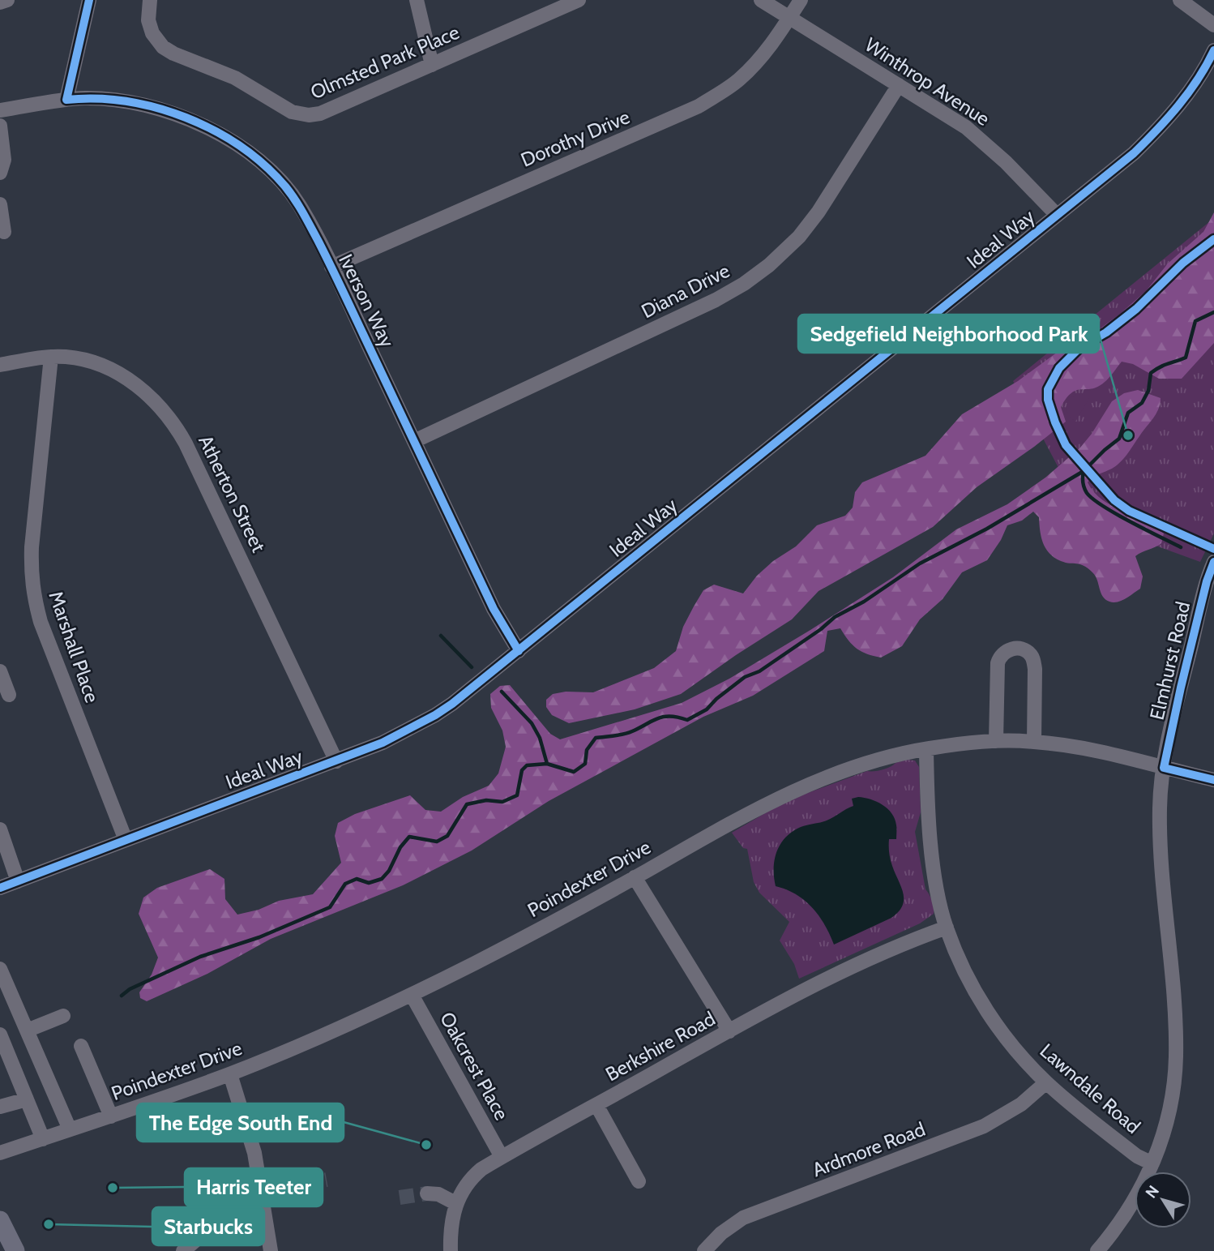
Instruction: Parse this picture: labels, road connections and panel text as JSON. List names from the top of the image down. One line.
{"streets":{"street":["Olmsted Park Place","Winthrop Avenue","Dorothy Drive","Ideal Way","Diana Drive","Iverson Way","Atherton Street","Marshall Place","Elmhurst Road","Poindexter Drive","Berkshire Road","Oakcrest Place","Lawndale Road","Ardmore Road"]},"crossings":[["Winthrop Avenue","Dorothy Drive"],["Winthrop Avenue","Ideal Way"],["Winthrop Avenue","Diana Drive"],["Dorothy Drive","Iverson Way"],["Ideal Way","Iverson Way"],["Ideal Way","Atherton Street"],["Ideal Way","Marshall Place"],["Diana Drive","Iverson Way"],["Atherton Street","Marshall Place"],["Elmhurst Road","Poindexter Drive"],["Elmhurst Road","Lawndale Road"],["Poindexter Drive","Oakcrest Place"],["Poindexter Drive","Lawndale Road"],["Berkshire Road","Oakcrest Place"],["Berkshire Road","Lawndale Road"],["Lawndale Road","Ardmore Road"]],"places":["Sedgefield Neighborhood Park","The Edge South End","Harris Teeter","Starbucks"],"north":"top left"}
